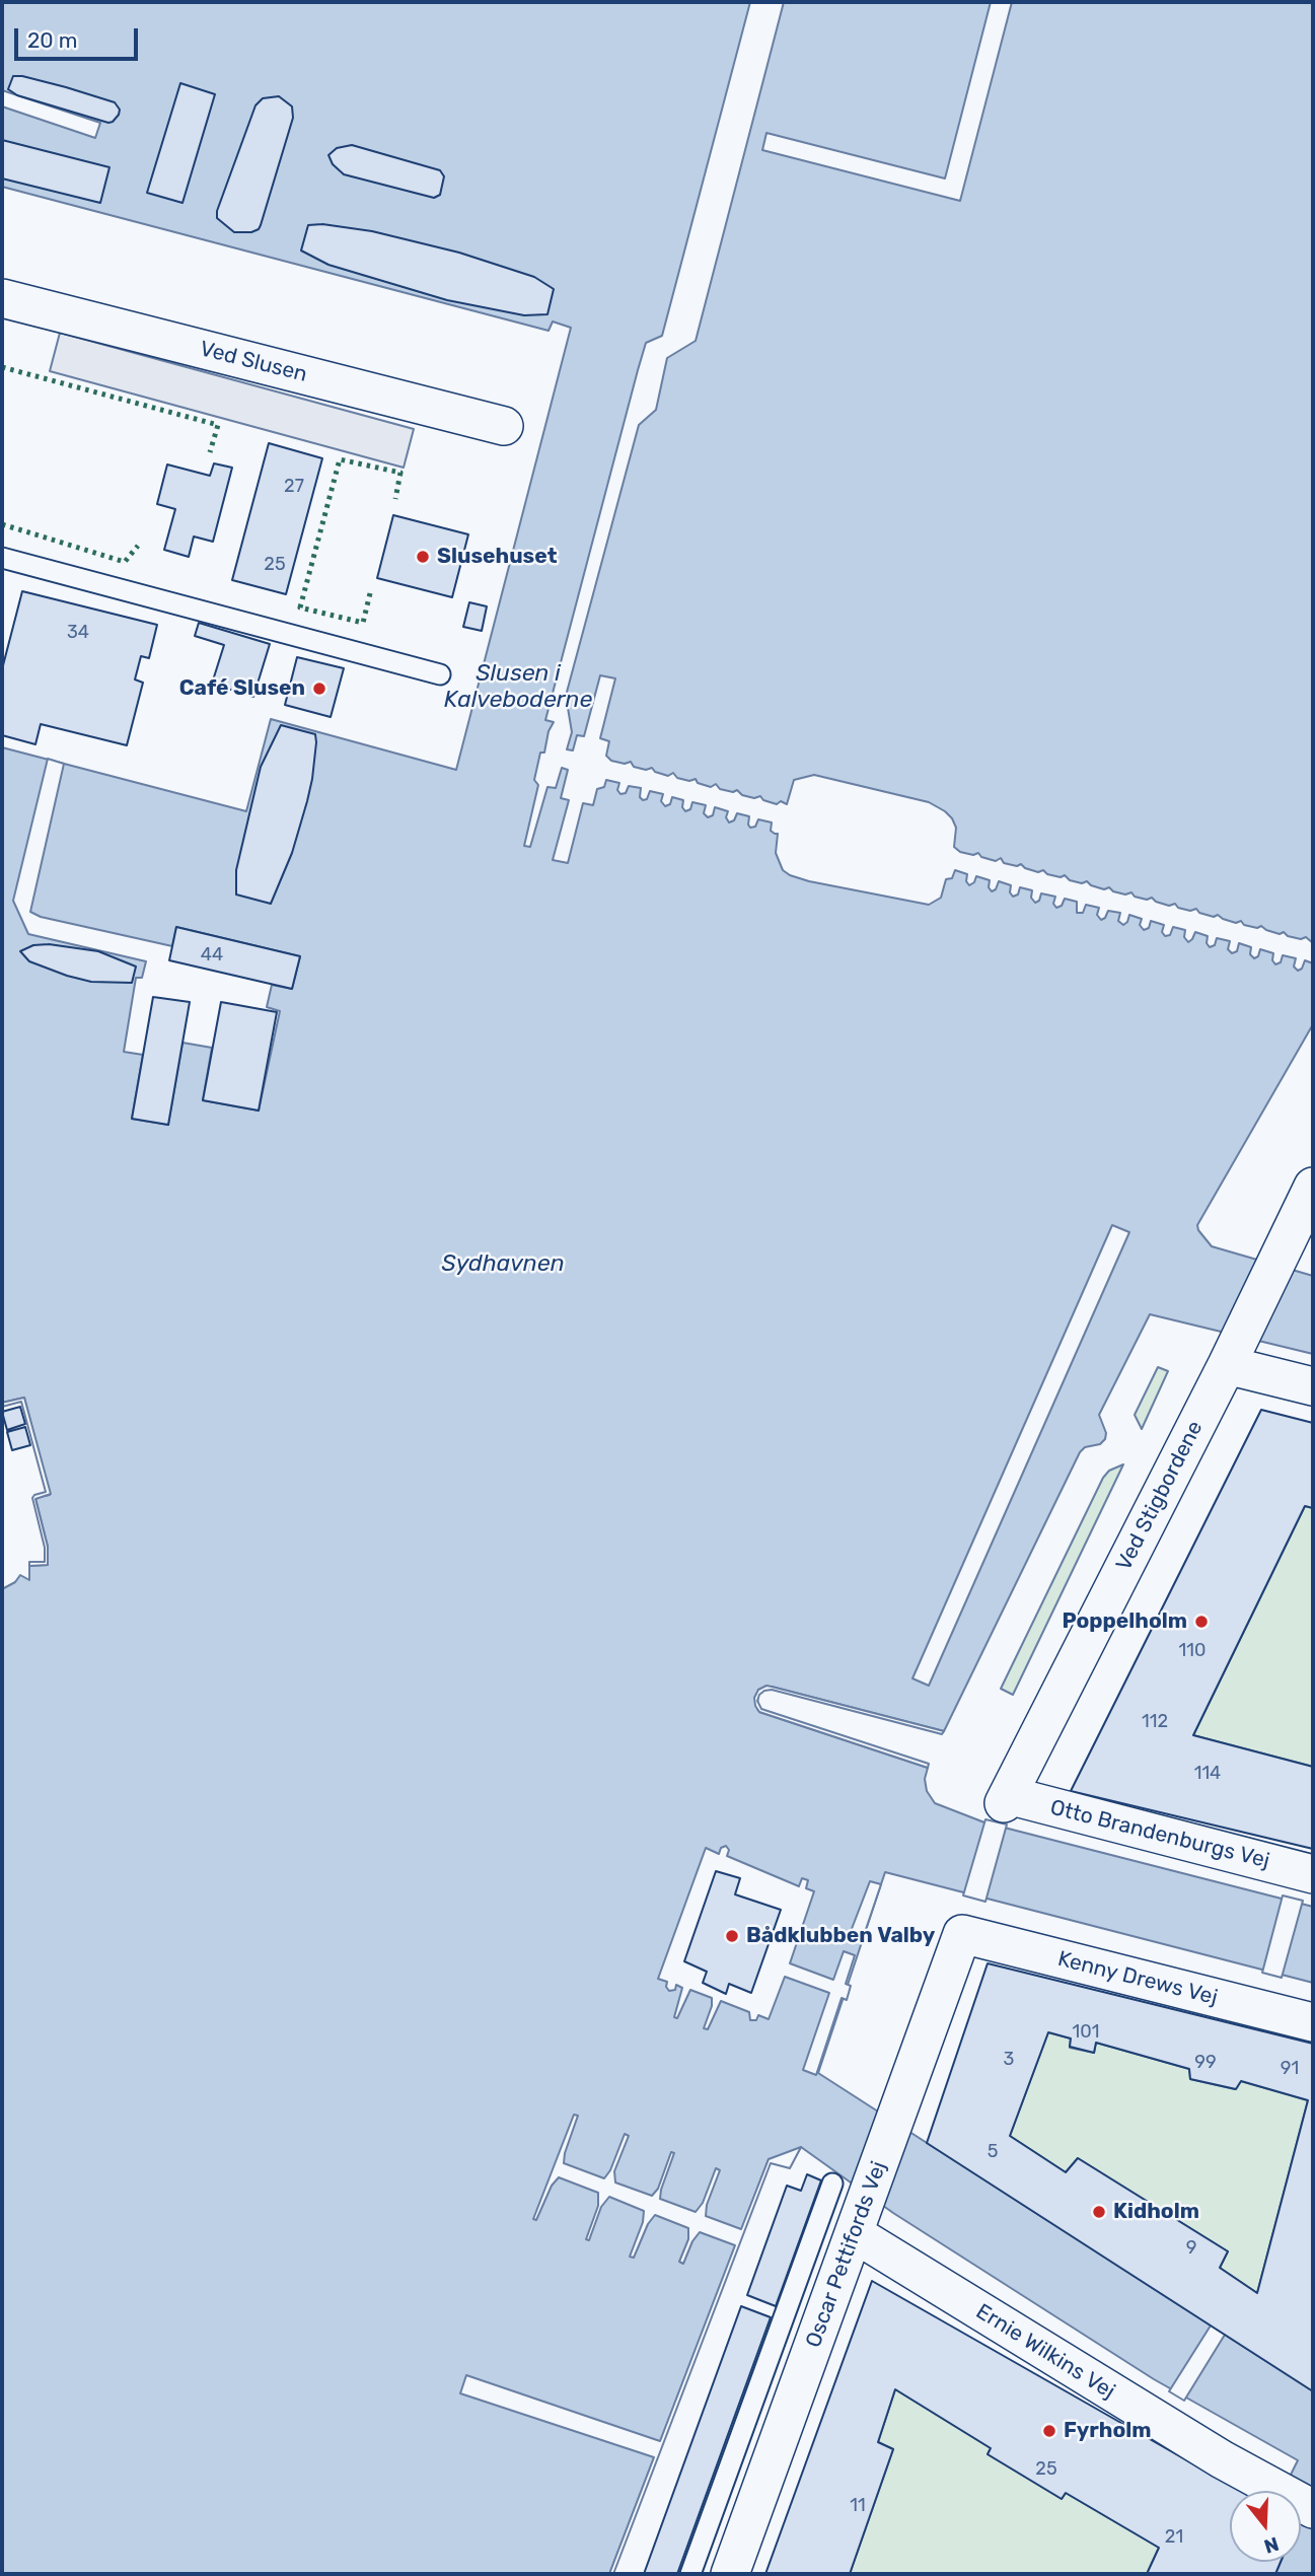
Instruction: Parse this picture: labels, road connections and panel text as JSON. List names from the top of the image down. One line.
{"streets":{"street":["Ved Slusen","Ved Stigbordene","Otto Brandenburgs Vej","Kenny Drews Vej","Oscar Pettifords Vej","Ernie Wilkins Vej"]},"crossings":[["Ved Stigbordene","Otto Brandenburgs Vej"],["Kenny Drews Vej","Oscar Pettifords Vej"],["Oscar Pettifords Vej","Ernie Wilkins Vej"]],"water":["Slusen i Kalveboderne","Sydhavnen"],"places":["Slusehuset","Café Slusen","Poppelholm","Bådklubben Valby","Kidholm","Fyrholm"],"house_numbers":["27","25","34","44","110","112","114","101","3","99","91","5","9","25","11","21"],"scale_bar":"20 m","north":"bottom"}
